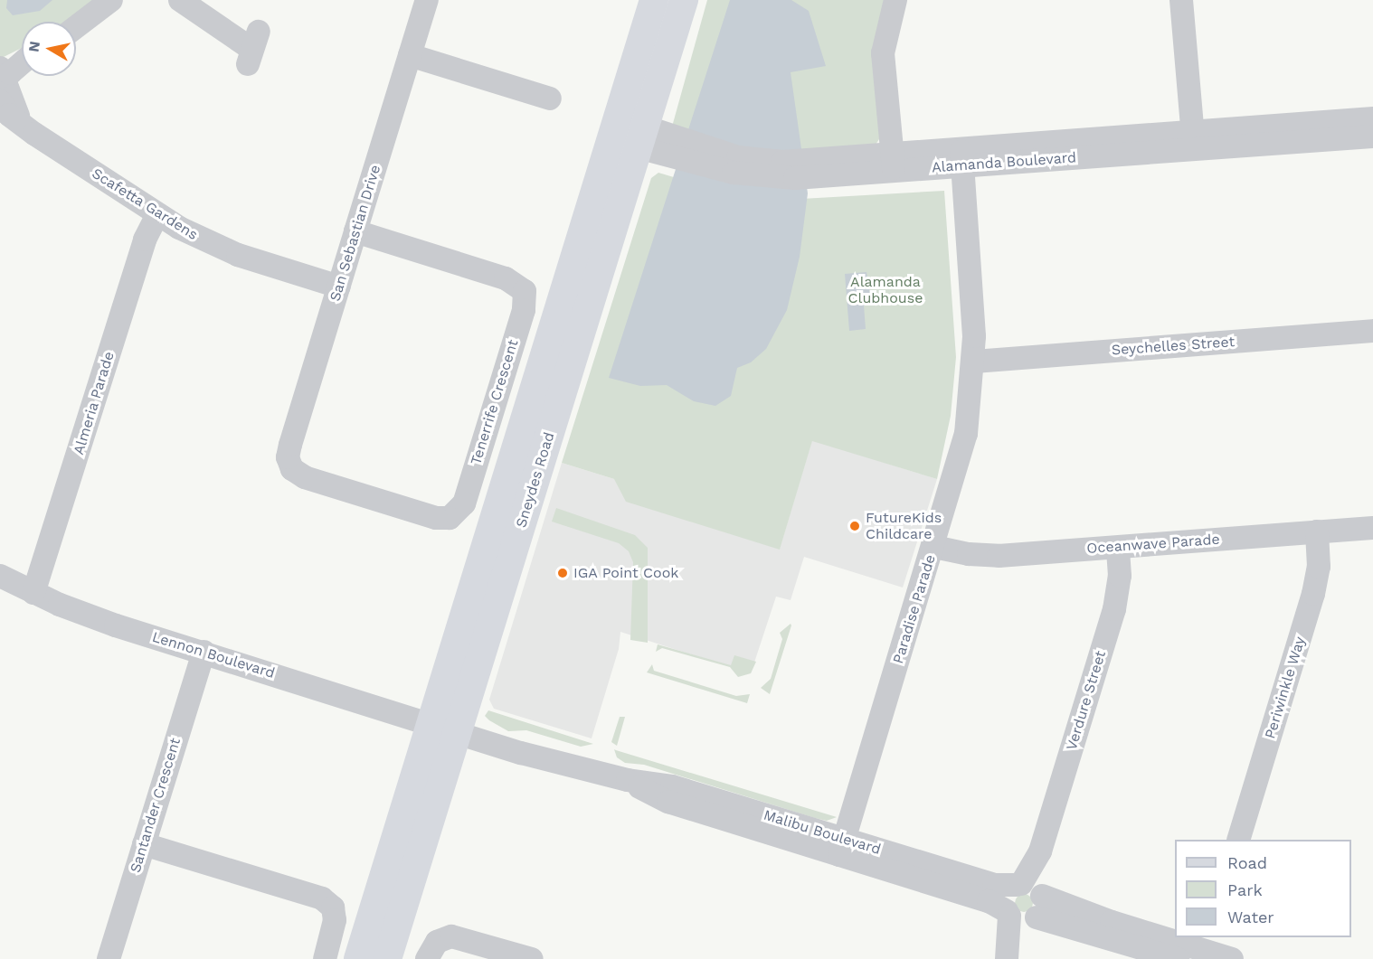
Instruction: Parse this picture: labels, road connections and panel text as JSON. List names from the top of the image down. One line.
{"streets":{"main road":["Sneydes Road"],"street":["Alamanda Boulevard","Scafetta Gardens","San Sebastian Drive","Seychelles Street","Tenerrife Crescent","Almeria Parade","Oceanwave Parade","Paradise Parade","Lennon Boulevard","Periwinkle Way","Verdure Street","Santander Crescent","Malibu Boulevard"]},"crossings":[["Alamanda Boulevard","Sneydes Road"],["Alamanda Boulevard","Paradise Parade"],["Scafetta Gardens","San Sebastian Drive"],["Scafetta Gardens","Almeria Parade"],["San Sebastian Drive","Tenerrife Crescent"],["Seychelles Street","Paradise Parade"],["Almeria Parade","Lennon Boulevard"],["Sneydes Road","Lennon Boulevard"],["Sneydes Road","Malibu Boulevard"],["Oceanwave Parade","Paradise Parade"],["Oceanwave Parade","Periwinkle Way"],["Oceanwave Parade","Verdure Street"],["Paradise Parade","Malibu Boulevard"],["Lennon Boulevard","Santander Crescent"],["Lennon Boulevard","Malibu Boulevard"],["Verdure Street","Malibu Boulevard"]],"parks":["Alamanda Clubhouse"],"places":["FutureKids Childcare","IGA Point Cook"],"legend":["Road","Park","Water"],"north":"left"}
